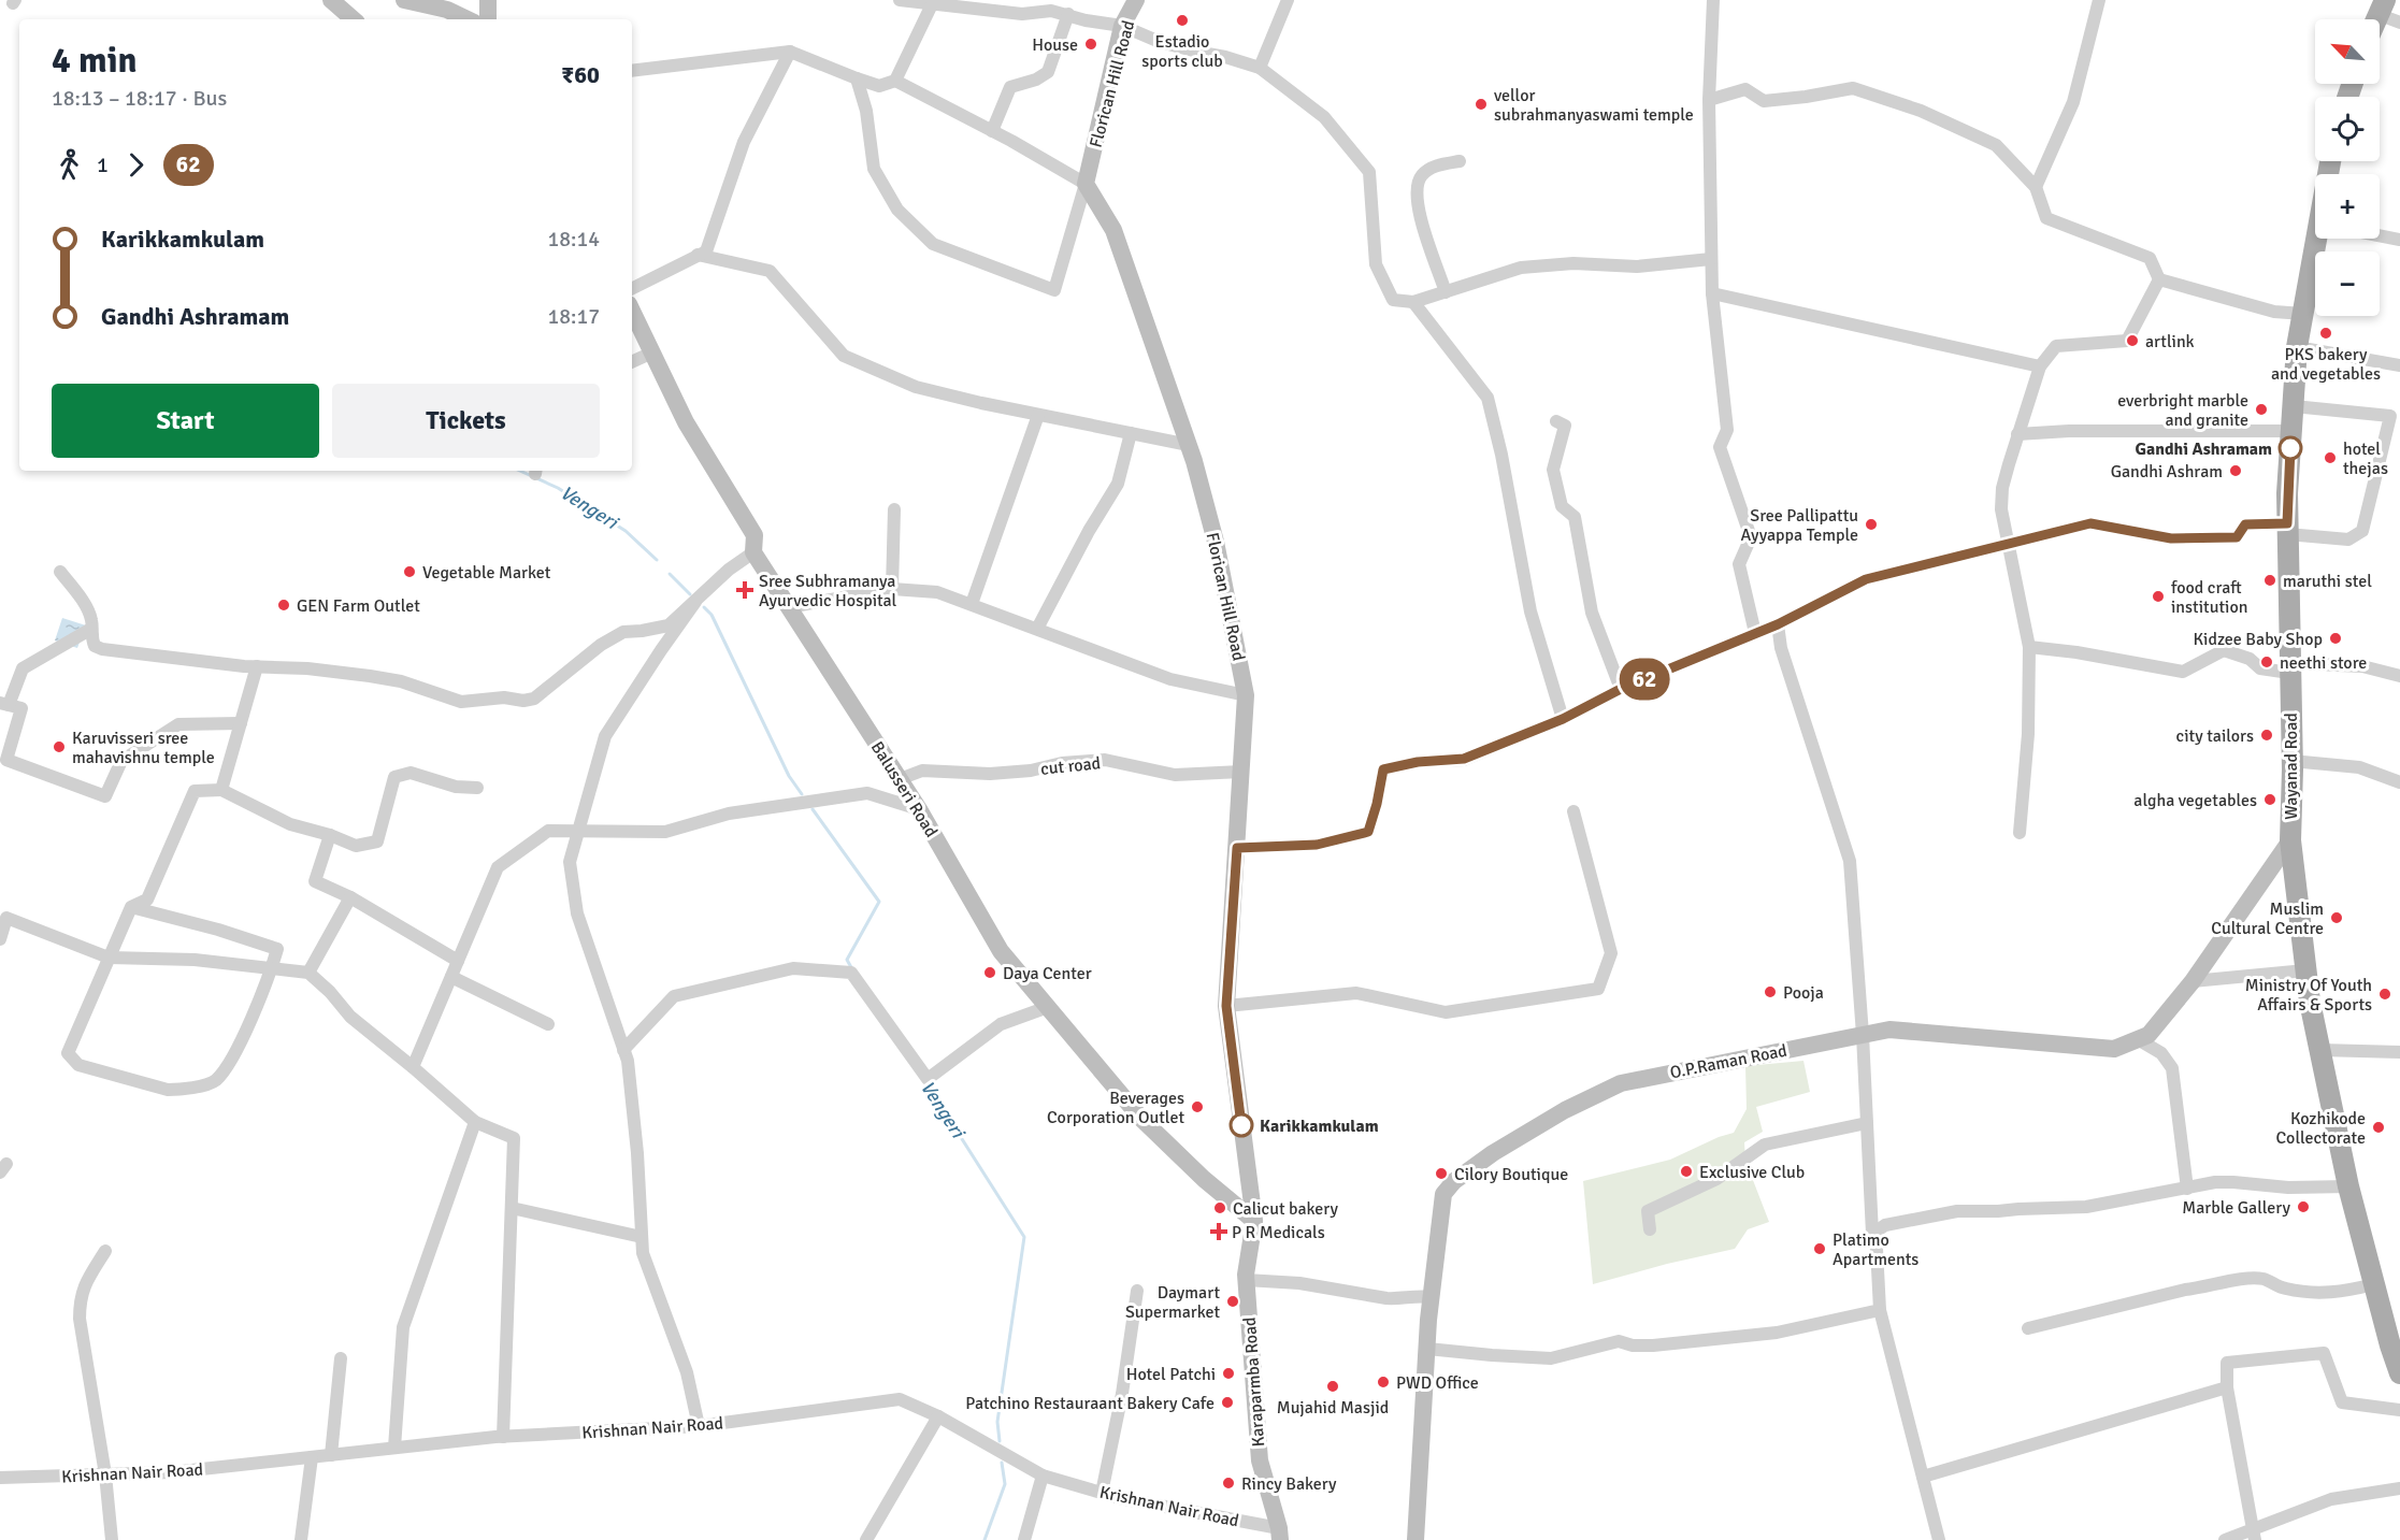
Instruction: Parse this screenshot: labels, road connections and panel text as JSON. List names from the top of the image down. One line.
{"streets":{"main road":["Wayanad Road"],"street":["Florican Hill Road","cut road","Balusseri Road","O.P.Raman Road","Karaparmba Road","Krishnan Nair Road"]},"crossings":[["Florican Hill Road","cut road"],["Florican Hill Road","Balusseri Road"],["Florican Hill Road","Karaparmba Road"],["cut road","Balusseri Road"],["Wayanad Road","O.P.Raman Road"],["Balusseri Road","Karaparmba Road"],["Karaparmba Road","Krishnan Nair Road"]],"water":["Vengeri"],"places":{"other":["Estadio sports club","House","vellor subrahmanyaswami temple","PKS bakery and vegetables","artlink","everbright marble and granite","Gandhi Ashramam","hotel thejas","Gandhi Ashram","Sree Pallipattu Ayyappa Temple","Vegetable Market","maruthi stel","food craft institution","GEN Farm Outlet","Kidzee Baby Shop","neethi store","city tailors","Karuvisseri sree mahavishnu temple","algha vegetables","Muslim Cultural Centre","Daya Center","Pooja","Ministry Of Youth Affairs & Sports","Beverages Corporation Outlet","Karikkamkulam","Kozhikode Collectorate","Exclusive Club","Cilory Boutique","Marble Gallery","Calicut bakery","Platimo Apartments","Daymart Supermarket","Hotel Patchi","PWD Office","Mujahid Masjid","Patchino Restauraant Bakery Cafe","Rincy Bakery"],"health":["Sree Subhramanya Ayurvedic Hospital","P R Medicals"]},"lines":["bus line 62"],"north":"top left","page":{"on_map":"62","map_buttons":["+","−"],"heading":["4 min","18:13 – 18:17 · Bus","₹60"],"legs":["1","62"],"list":[{"name":"Karikkamkulam","value":"18:14"},{"name":"Gandhi Ashramam","value":"18:17"}],"buttons":["Start","Tickets"]}}
